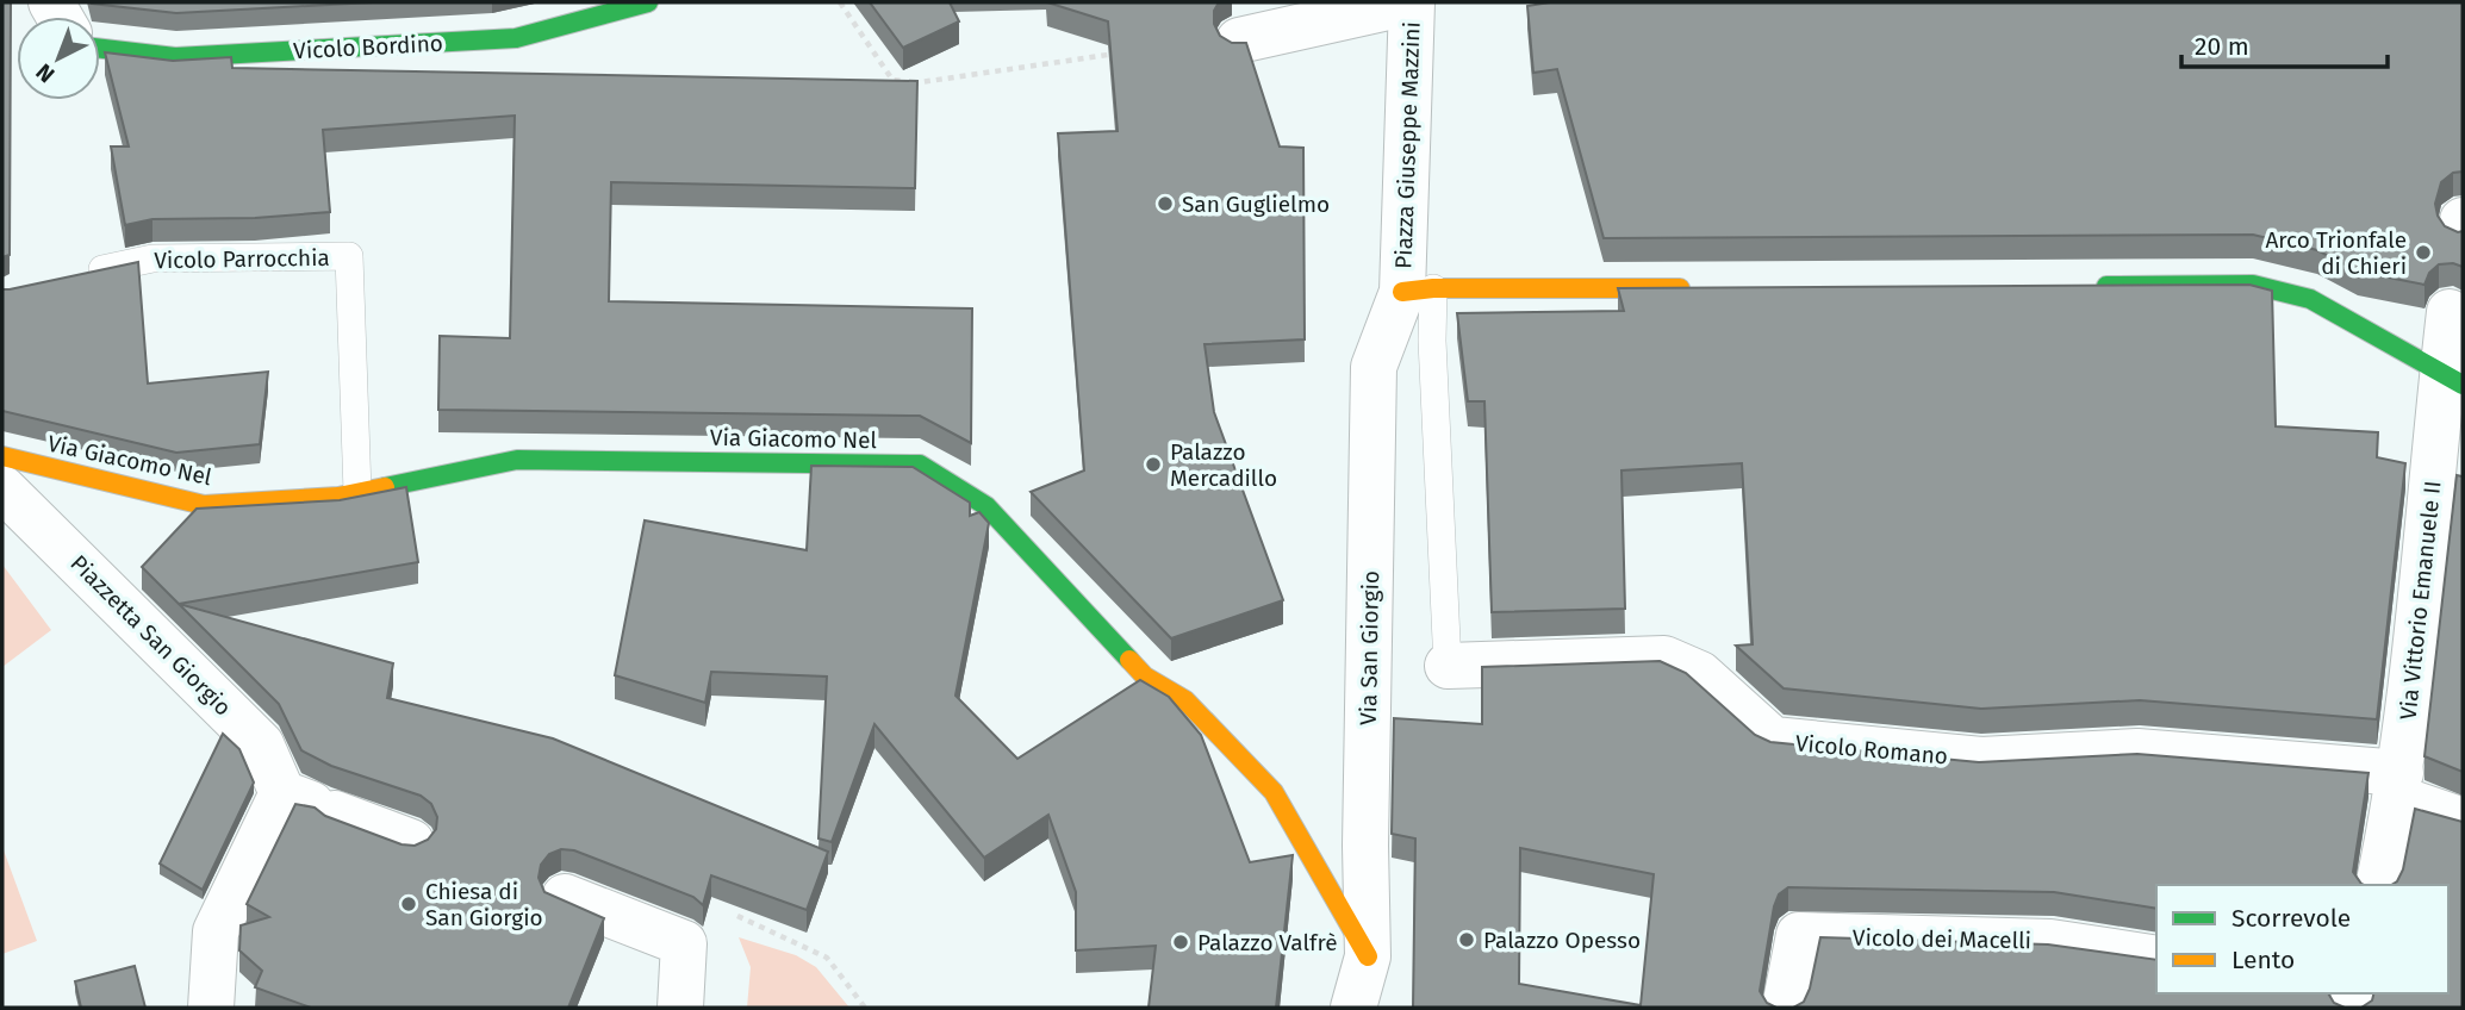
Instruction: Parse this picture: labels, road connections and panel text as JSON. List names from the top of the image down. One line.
{"streets":{"street":["Vicolo Bordino","Piazza Giuseppe Mazzini","Via Giacomo Nel","Via Vittorio Emanuele II","Piazzetta San Giorgio","Via San Giorgio","Vicolo Romano","Vicolo dei Macelli"],"lane":["Vicolo Parrocchia"]},"crossings":[["Piazza Giuseppe Mazzini","Via San Giorgio"],["Piazza Giuseppe Mazzini","Vicolo Romano"],["Vicolo Parrocchia","Via Giacomo Nel"],["Via Giacomo Nel","Via San Giorgio"],["Via Vittorio Emanuele II","Vicolo Romano"],["Via San Giorgio","Vicolo Romano"]],"places":["San Guglielmo","Arco Trionfale di Chieri","Palazzo Mercadillo","Chiesa di San Giorgio","Palazzo Opesso","Palazzo Valfrè"],"legend":["Scorrevole","Lento"],"scale_bar":"20 m","north":"bottom left"}
